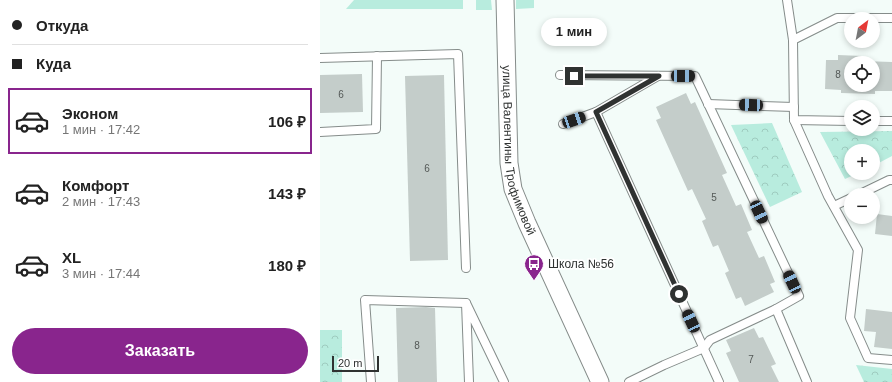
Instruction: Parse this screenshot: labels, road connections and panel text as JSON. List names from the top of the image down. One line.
{"streets":{"street":["улица Валентины Трофимовой"]},"places":{"bus stop":["Школа №56"]},"house_numbers":["8","6","6","5","8","7"],"scale_bar":"20 m","north":"top right","page":{"banner":["Откуда","Куда"],"map_buttons":["+","−"],"bubble":"1 мин","list":[{"name":"Эконом","note":"1 мин · 17:42","value":"106 ₽"},{"name":"Комфорт","note":"2 мин · 17:43","value":"143 ₽"},{"name":"XL","note":"3 мин · 17:44","value":"180 ₽"}],"buttons":"Заказать","scale":"20 m"}}
